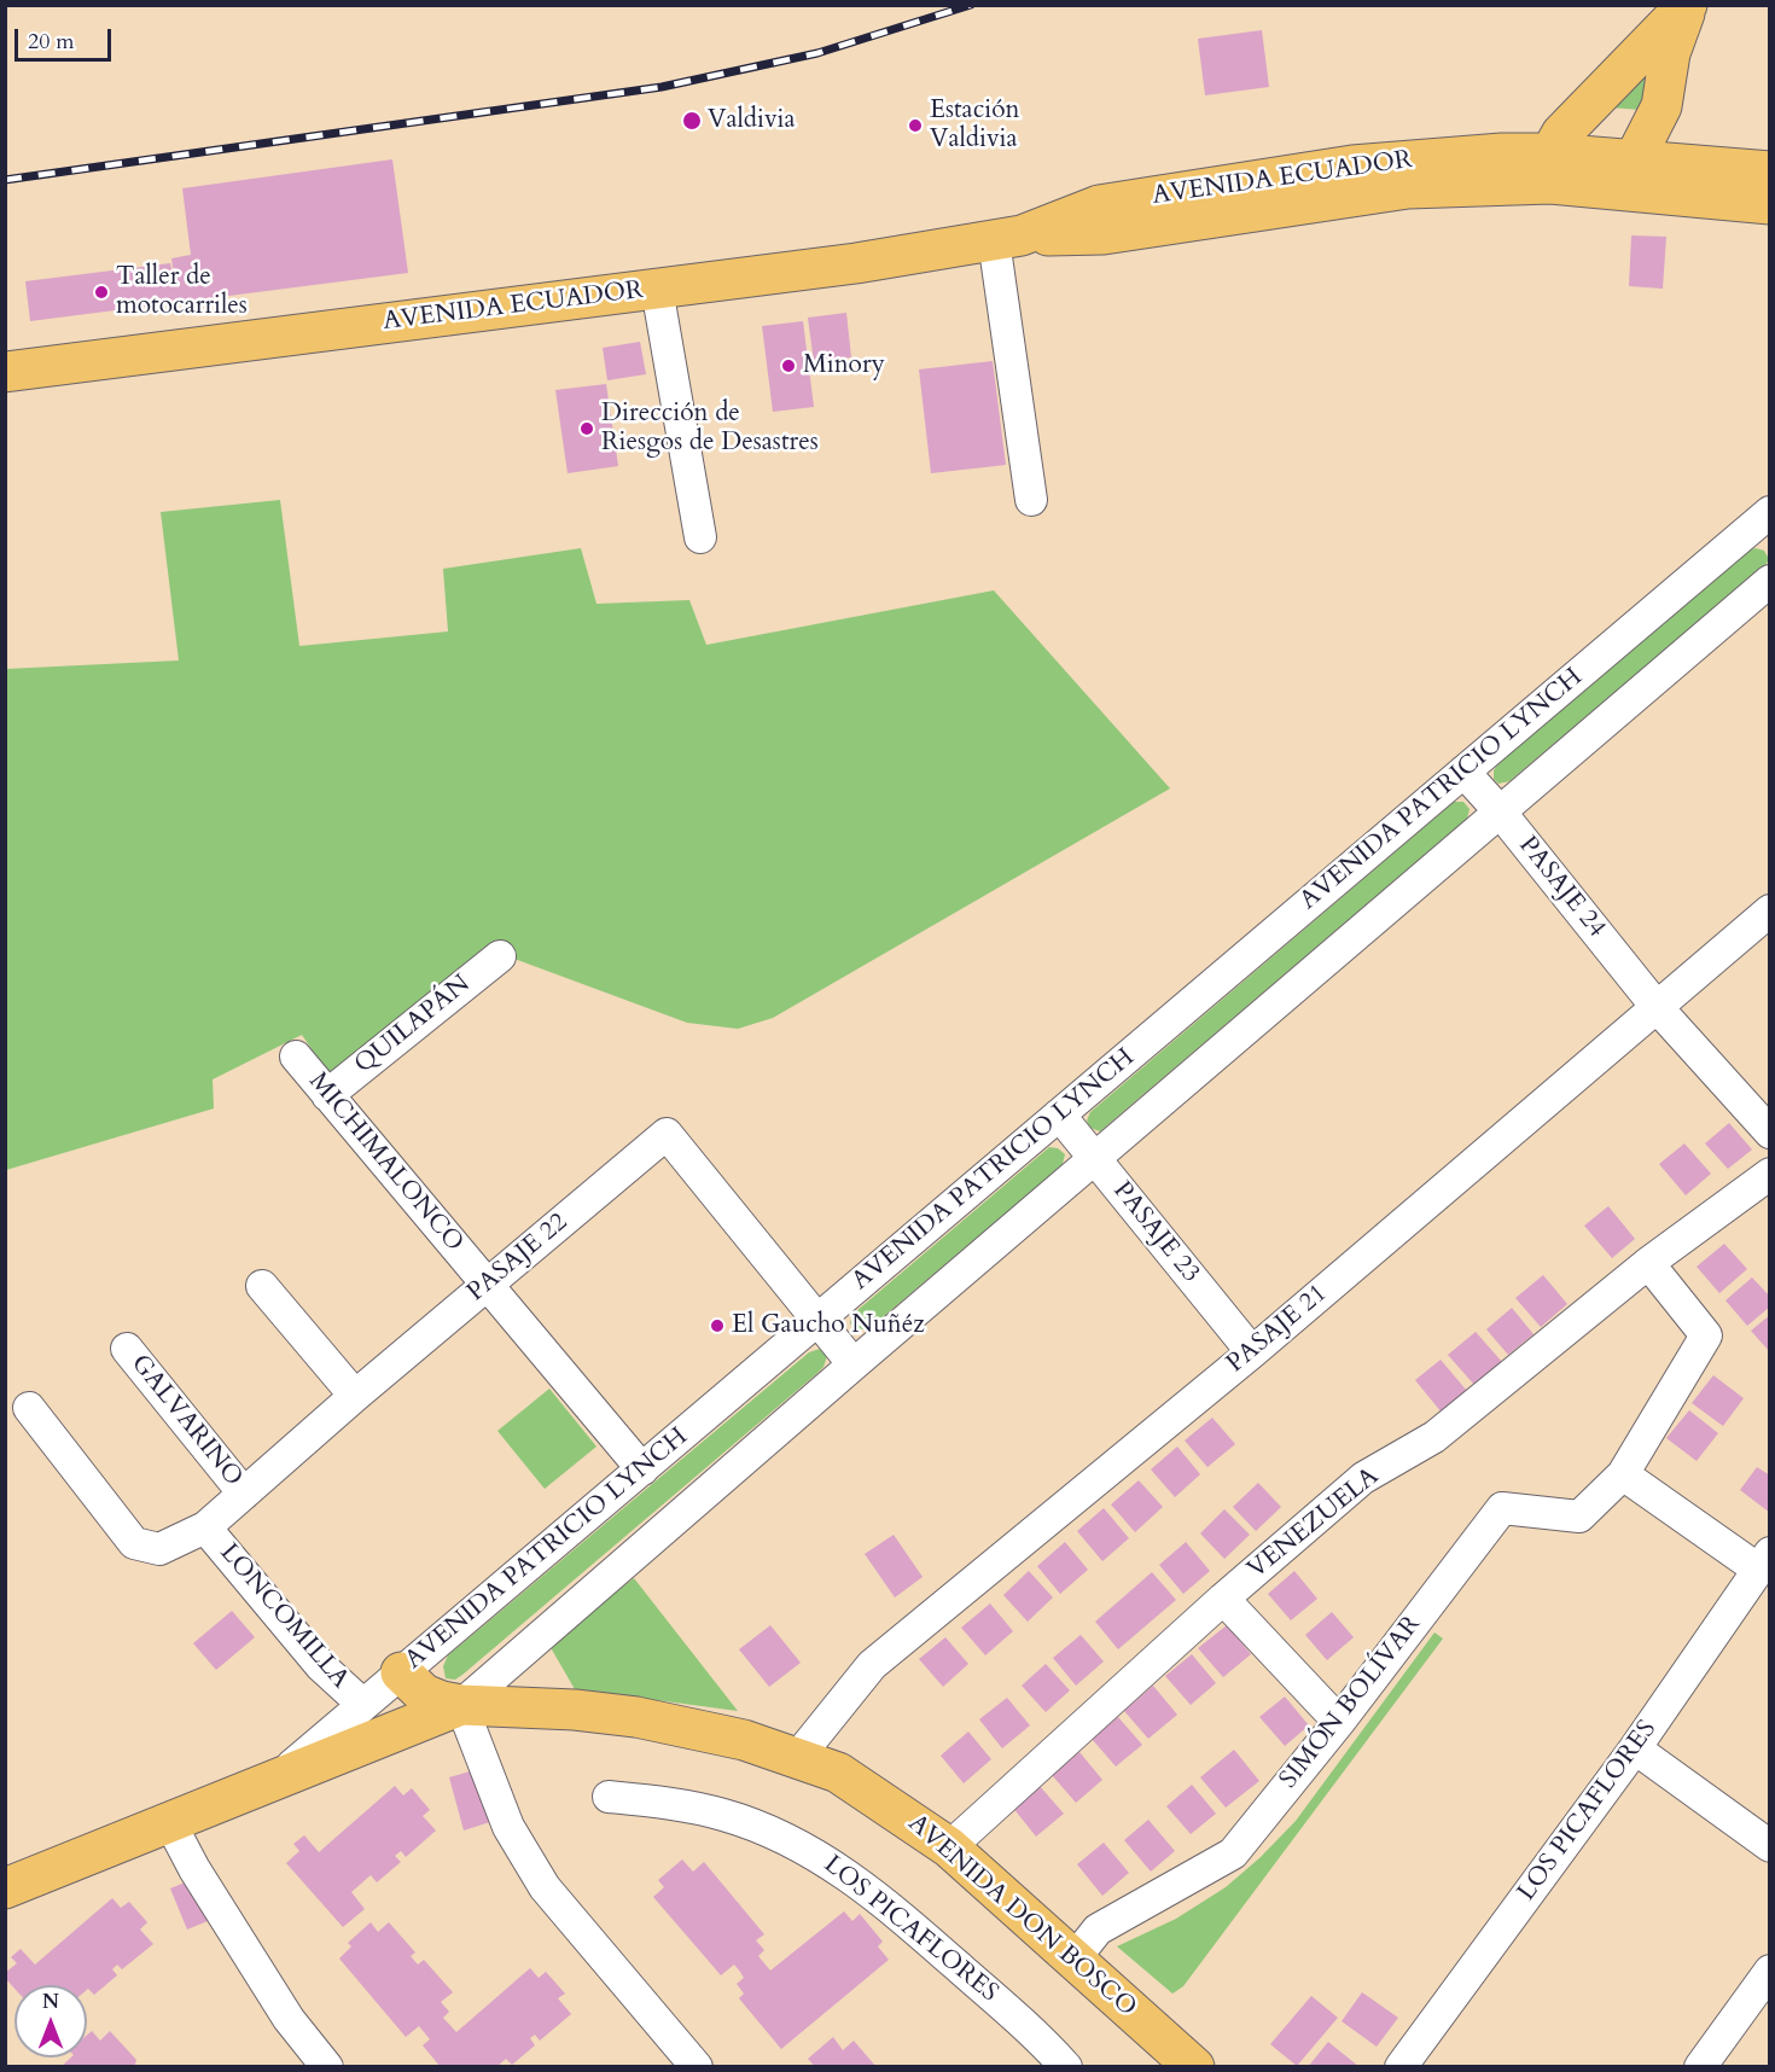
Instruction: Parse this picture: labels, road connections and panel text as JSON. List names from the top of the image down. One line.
{"streets":{"main road":["AVENIDA ECUADOR","AVENIDA PATRICIO LYNCH","AVENIDA DON BOSCO"],"street":["PASAJE 24","QUILAPÁN","MICHIMALONCO","PASAJE 23","PASAJE 22","PASAJE 21","GALVARINO","VENEZUELA","LONCOMILLA","SIMÓN BOLÍVAR","LOS PICAFLORES"]},"crossings":[["AVENIDA PATRICIO LYNCH","PASAJE 24"],["AVENIDA PATRICIO LYNCH","MICHIMALONCO"],["AVENIDA PATRICIO LYNCH","PASAJE 23"],["AVENIDA PATRICIO LYNCH","PASAJE 22"],["AVENIDA PATRICIO LYNCH","LONCOMILLA"],["AVENIDA PATRICIO LYNCH","AVENIDA DON BOSCO"],["PASAJE 24","PASAJE 21"],["QUILAPÁN","MICHIMALONCO"],["MICHIMALONCO","PASAJE 22"],["PASAJE 23","PASAJE 21"],["PASAJE 22","GALVARINO"],["PASAJE 22","LONCOMILLA"],["PASAJE 21","AVENIDA DON BOSCO"],["VENEZUELA","SIMÓN BOLÍVAR"],["VENEZUELA","AVENIDA DON BOSCO"],["SIMÓN BOLÍVAR","AVENIDA DON BOSCO"]],"places":["Valdivia","Estación Valdivia","Taller de motocarriles","Minory","Dirección de Riesgos de Desastres","El Gaucho Nuñéz"],"scale_bar":"20 m","north":"top"}
